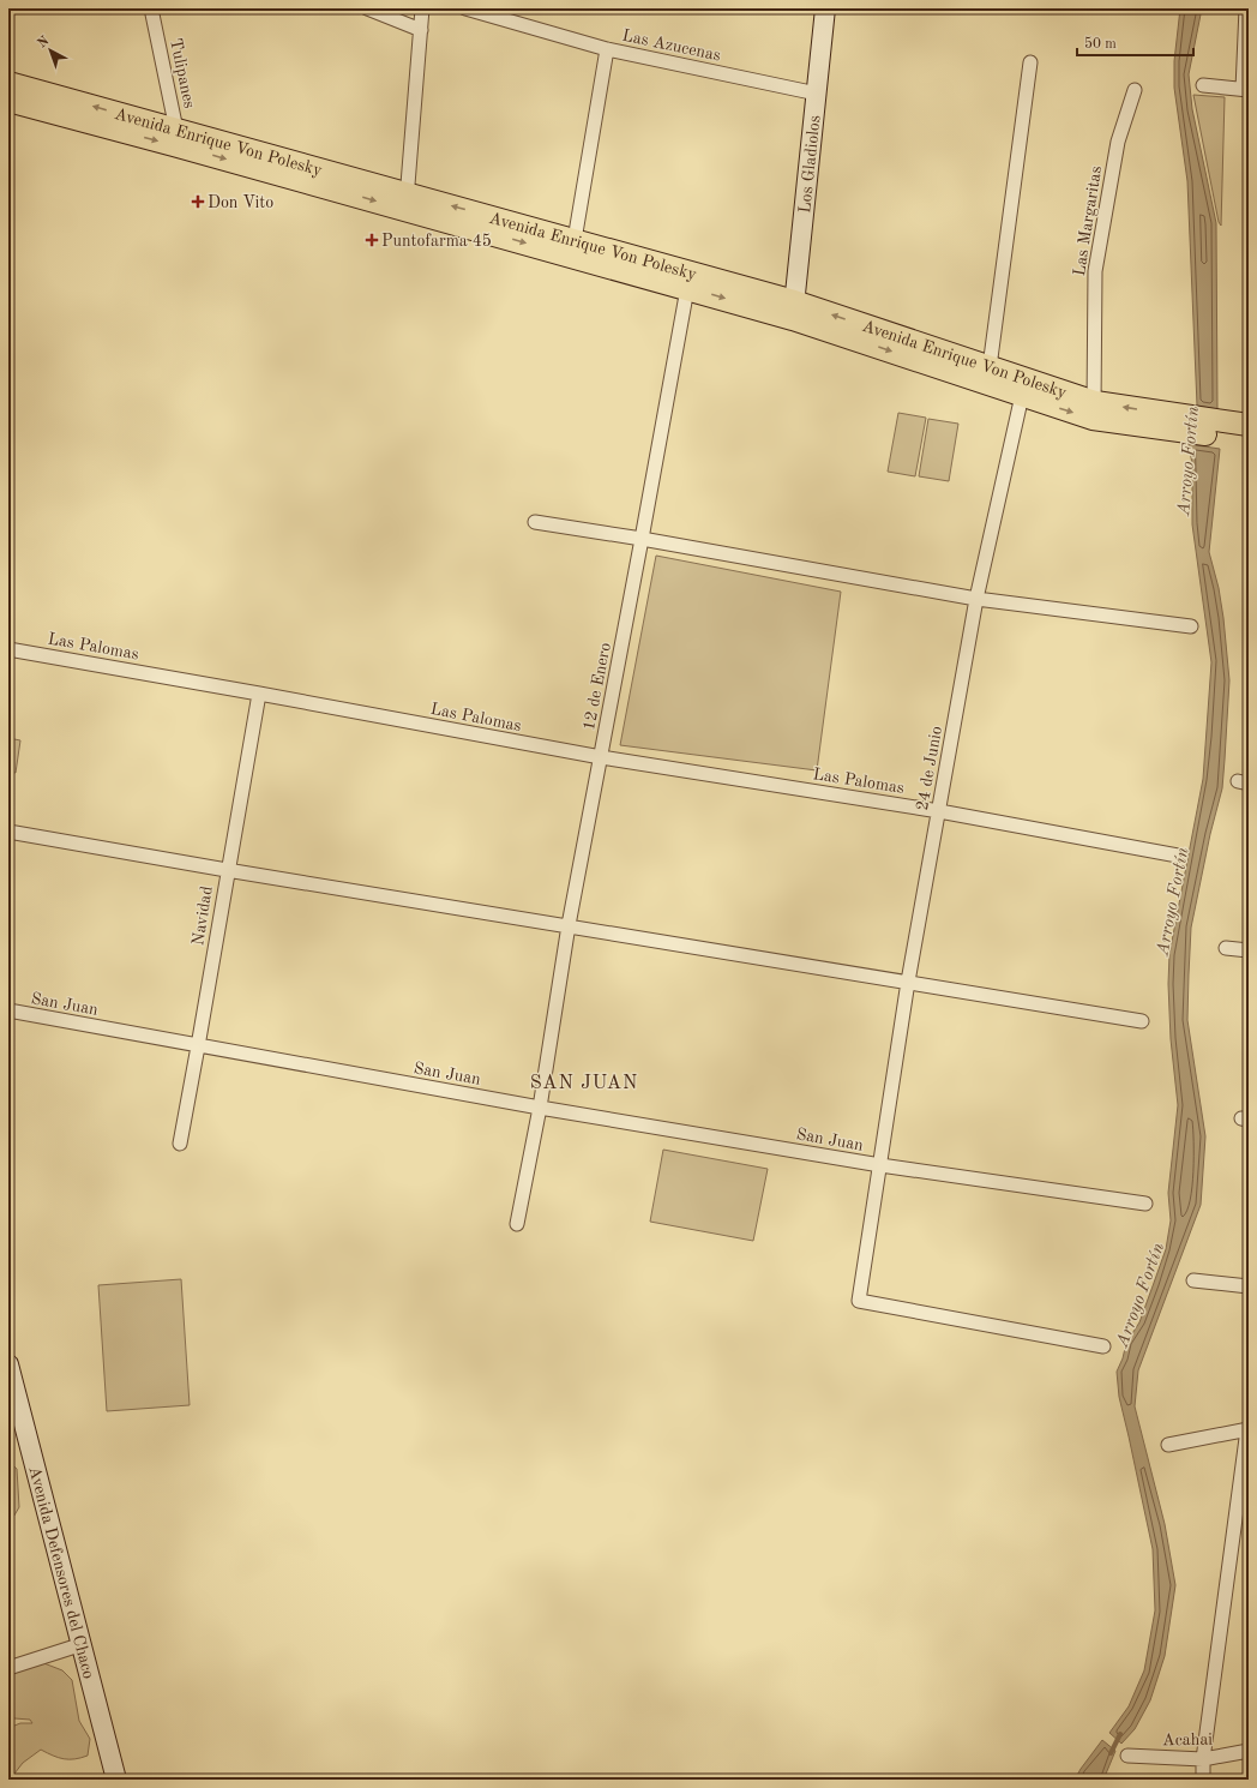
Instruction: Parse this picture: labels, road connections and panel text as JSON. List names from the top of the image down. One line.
{"streets":{"main road":["Avenida Enrique Von Polesky","Los Gladiolos","Avenida Defensores del Chaco"],"street":["Las Azucenas","Tulipanes","Las Margaritas","Las Palomas","12 de Enero","24 de Junio","Navidad","San Juan","Acahai"]},"crossings":[["Las Azucenas","Los Gladiolos"],["Tulipanes","Avenida Enrique Von Polesky"],["Avenida Enrique Von Polesky","Los Gladiolos"],["Avenida Enrique Von Polesky","Las Margaritas"],["Avenida Enrique Von Polesky","12 de Enero"],["Avenida Enrique Von Polesky","24 de Junio"],["Las Palomas","12 de Enero"],["Las Palomas","24 de Junio"],["Las Palomas","Navidad"],["12 de Enero","San Juan"],["24 de Junio","San Juan"],["Navidad","San Juan"]],"districts":["SAN JUAN"],"water":["Arroyo Fortín"],"places":{"health":["Don Vito","Puntofarma 45"]},"scale_bar":"50 m","north":"top left"}
